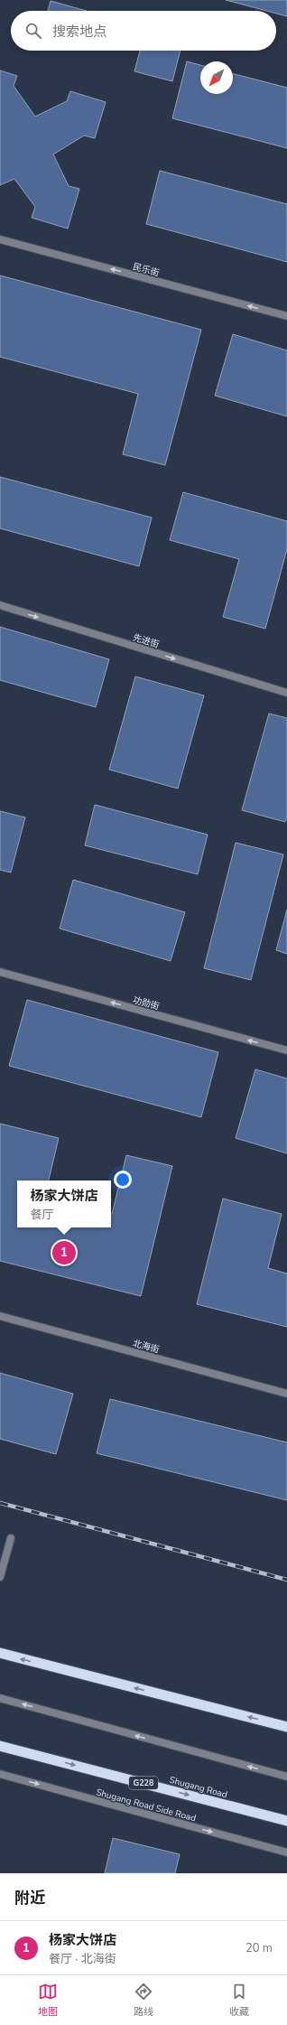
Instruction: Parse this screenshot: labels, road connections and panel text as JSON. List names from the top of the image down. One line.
{"streets":{"highway":["G228","Shugang Road"],"street":["民乐街","先进街","功勋街","北海街","Shugang Road Side Road"]},"one_way":["民乐街","先进街","功勋街","Shugang Road","Shugang Road Side Road"],"north":"bottom left","page":{"search":"搜索地点","popup":["杨家大饼店","餐厅"],"pins":"1","heading":"附近","list":[{"mark":"1","name":"杨家大饼店","note":"餐厅 · 北海街","value":"20 m"}],"nav":["地图","路线","收藏"]}}
